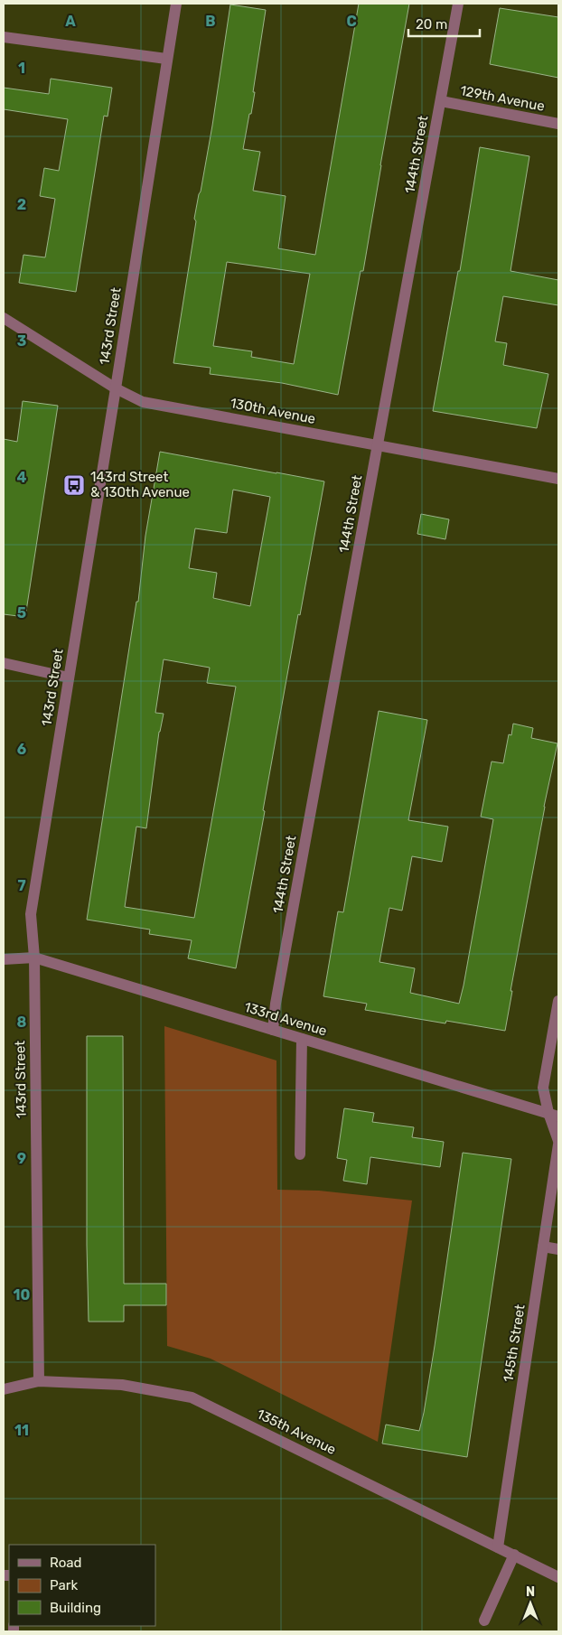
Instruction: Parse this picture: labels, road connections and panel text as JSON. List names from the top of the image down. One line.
{"streets":{"street":["129th Avenue","144th Street","143rd Street","130th Avenue","133rd Avenue","145th Street","135th Avenue"]},"crossings":[["129th Avenue","144th Street"],["144th Street","130th Avenue"],["144th Street","133rd Avenue"],["143rd Street","130th Avenue"],["143rd Street","133rd Avenue"],["143rd Street","135th Avenue"],["145th Street","135th Avenue"]],"places":{"bus stop":["143rd Street & 130th Avenue"]},"legend":["Road","Park","Building"],"scale_bar":"20 m","north":"top","grid":{"columns":["A","B","C"],"rows":["1","2","3","4","5","6","7","8","9","10","11"]}}
